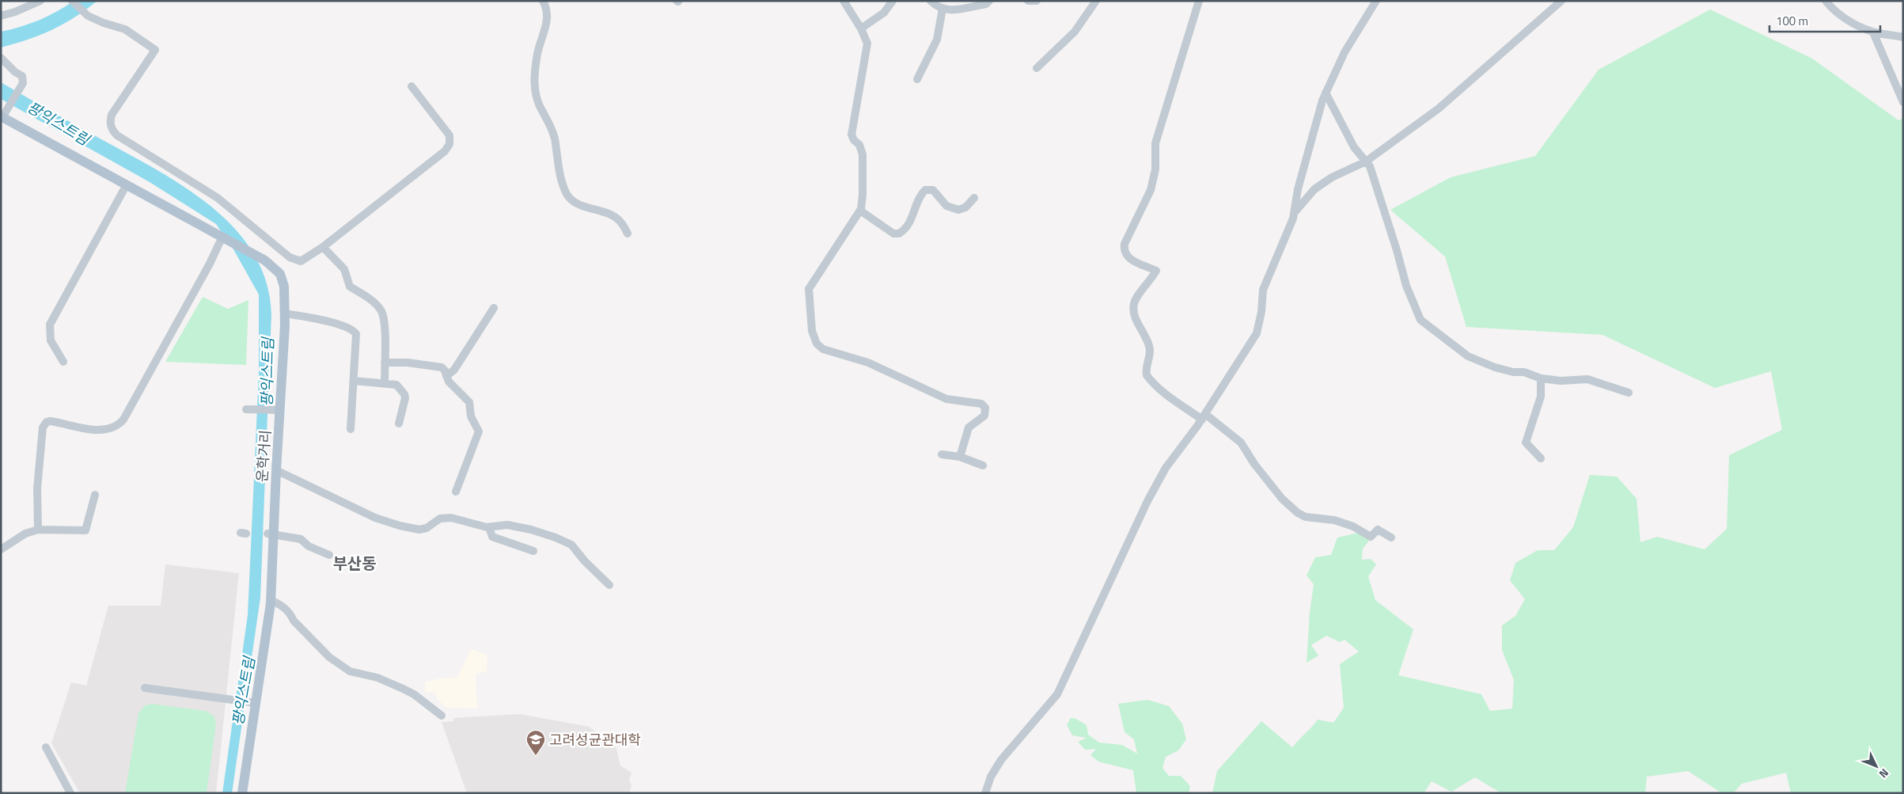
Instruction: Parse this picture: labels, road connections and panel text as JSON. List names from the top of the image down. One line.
{"streets":{"main road":["운학거리"]},"districts":["부산동"],"water":["팡익스트림"],"places":{"school or university":["고려성균관대학"]},"scale_bar":"100 m","north":"bottom right"}
